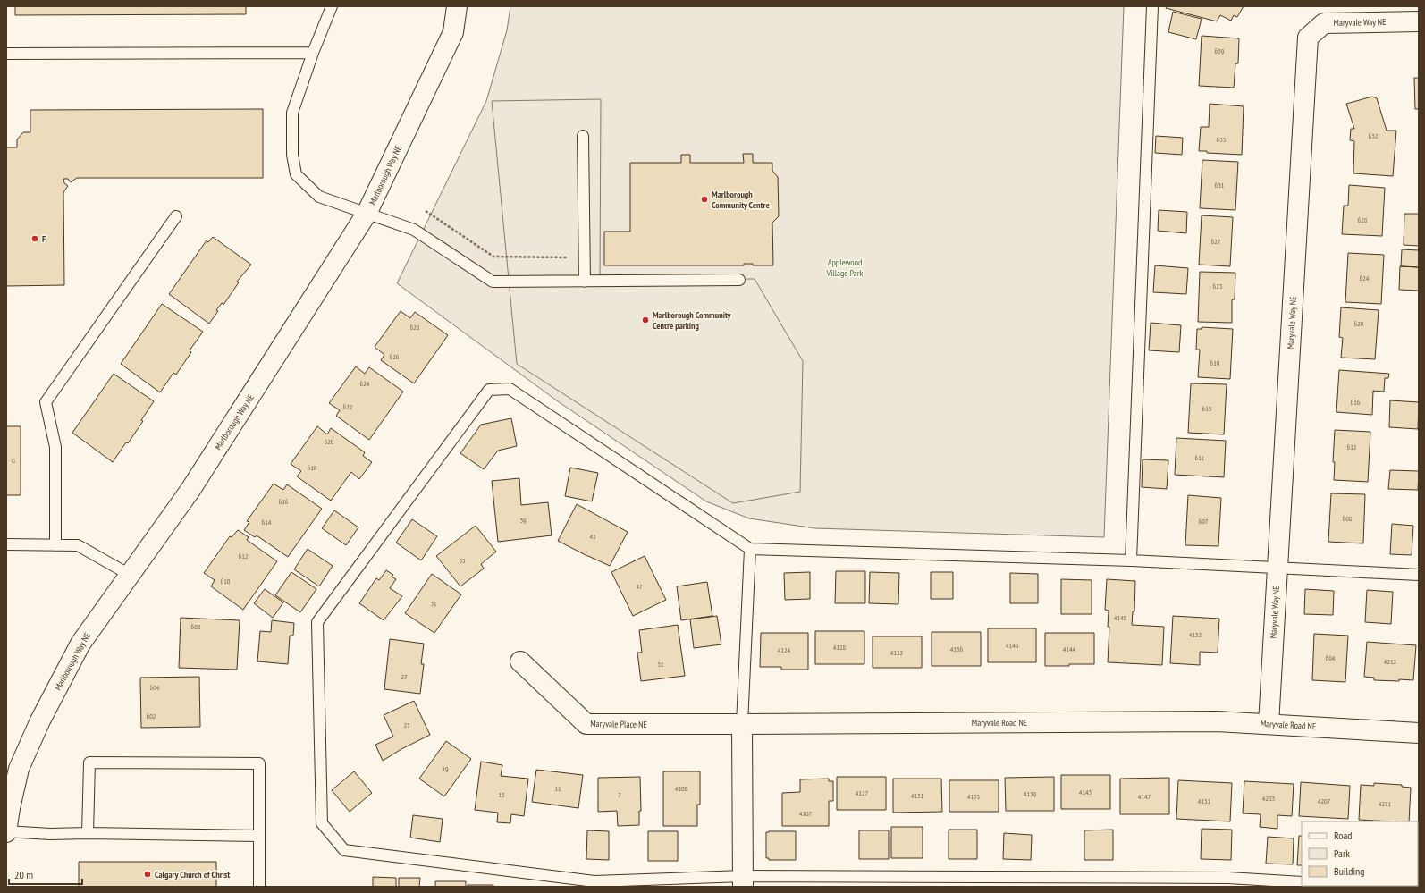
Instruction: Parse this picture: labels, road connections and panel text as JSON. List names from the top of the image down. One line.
{"streets":{"street":["Maryvale Way NE","Marlborough Way NE","Maryvale Road NE","Maryvale Place NE"]},"crossings":[["Maryvale Way NE","Maryvale Road NE"],["Maryvale Road NE","Maryvale Place NE"]],"parks":["Applewood Village Park"],"places":["Marlborough Community Centre","F","Marlborough Community Centre parking","Calgary Church of Christ"],"house_numbers":["639","632","635","631","628","627","624","623","620","628","626","619","624","616","622","615","620","612","611","G","618","616","608","39","607","614","43","612","35","610","47","31","4148","608","4152","4140","4128","4136","4144","4124","4132","604","4212","51","27","604","602","23","19","11","4108","4143","4127","4139","15","7","4131","4135","4147","4203","4151","4207","4211","4107"],"legend":["Road","Park","Building"],"scale_bar":"20 m"}
